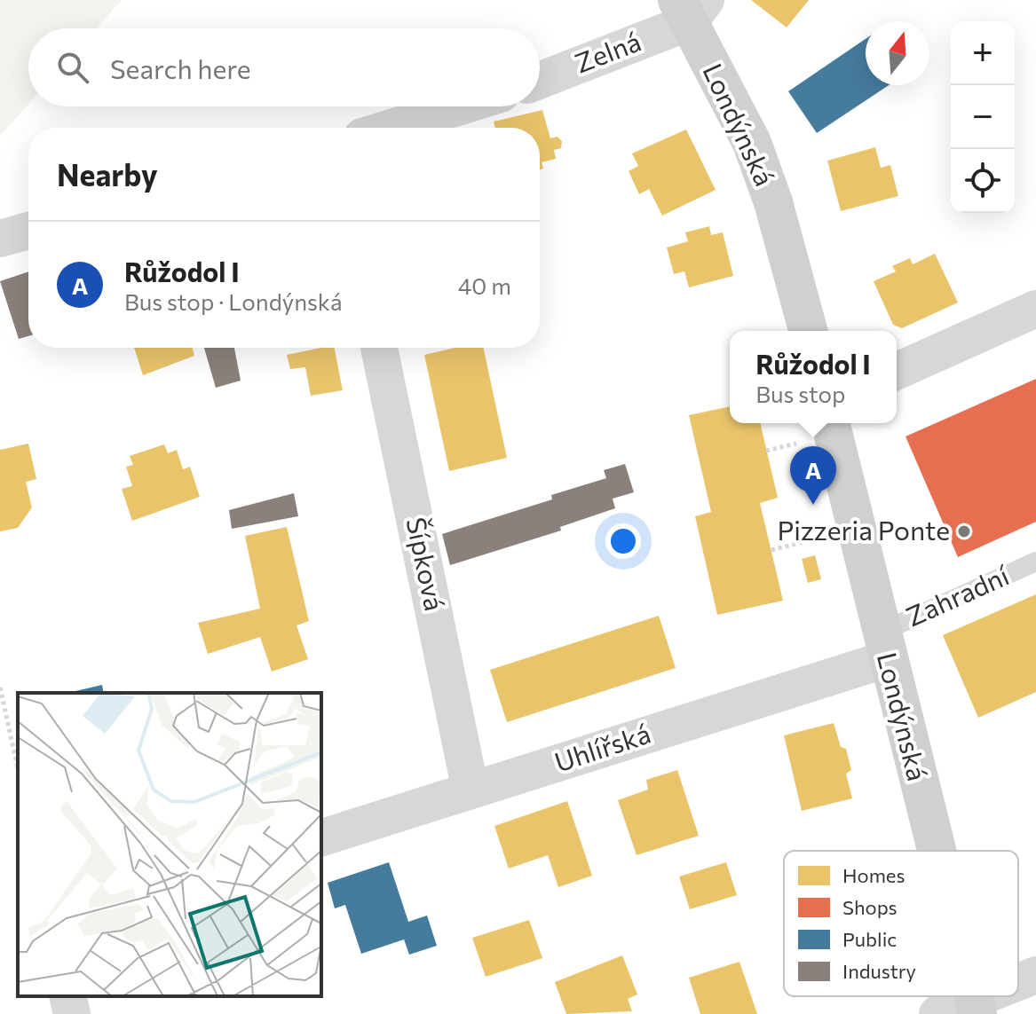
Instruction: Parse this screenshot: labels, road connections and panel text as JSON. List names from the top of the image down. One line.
{"streets":{"main road":["Londýnská"],"street":["Zelná","Šípková","Uhlířská"],"lane":["Zahradní"]},"crossings":[["Zelná","Londýnská"],["Londýnská","Zahradní"],["Londýnská","Uhlířská"],["Šípková","Uhlířská"],["Zahradní","Uhlířská"]],"places":["Pizzeria Ponte"],"legend":["Homes","Shops","Public","Industry"],"north":"top","page":{"map_buttons":["+","−"],"search":"Search here","heading":"Nearby","list":[{"mark":"A","name":"Růžodol I","note":"Bus stop · Londýnská","value":"40 m"}],"popup":["Růžodol I","Bus stop"],"pins":"A"}}
